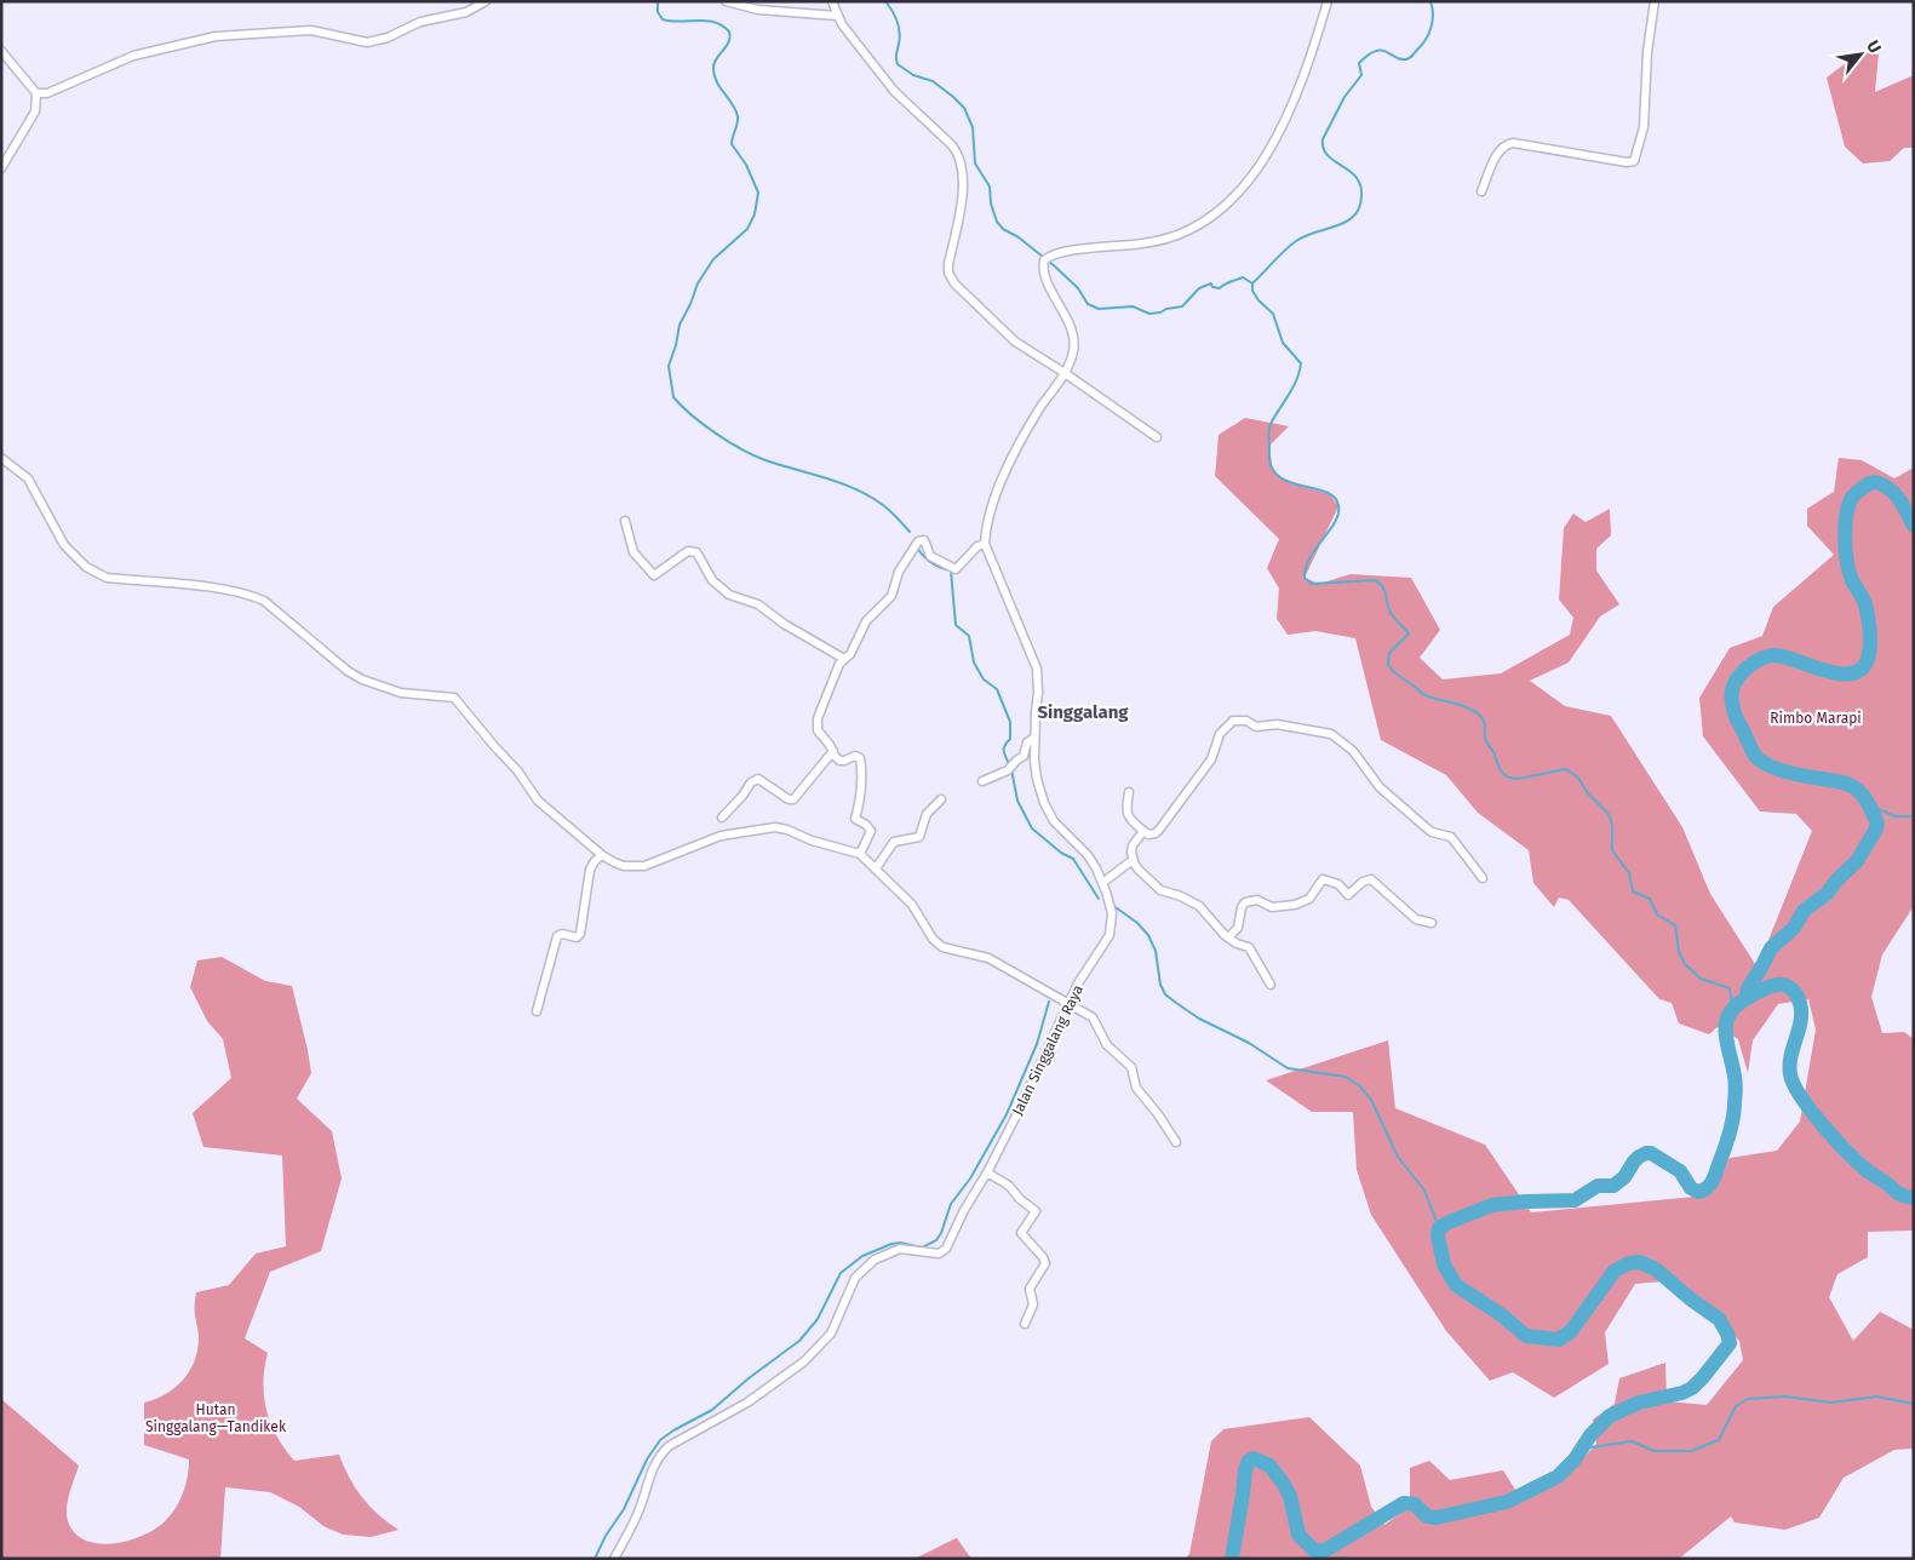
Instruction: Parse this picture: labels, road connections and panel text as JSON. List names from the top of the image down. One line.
{"streets":{"street":["Jalan Singgalang Raya"]},"districts":["Singgalang"],"parks":["Rimbo Marapi","Hutan Singgalang—Tandikek"],"north":"top right"}
